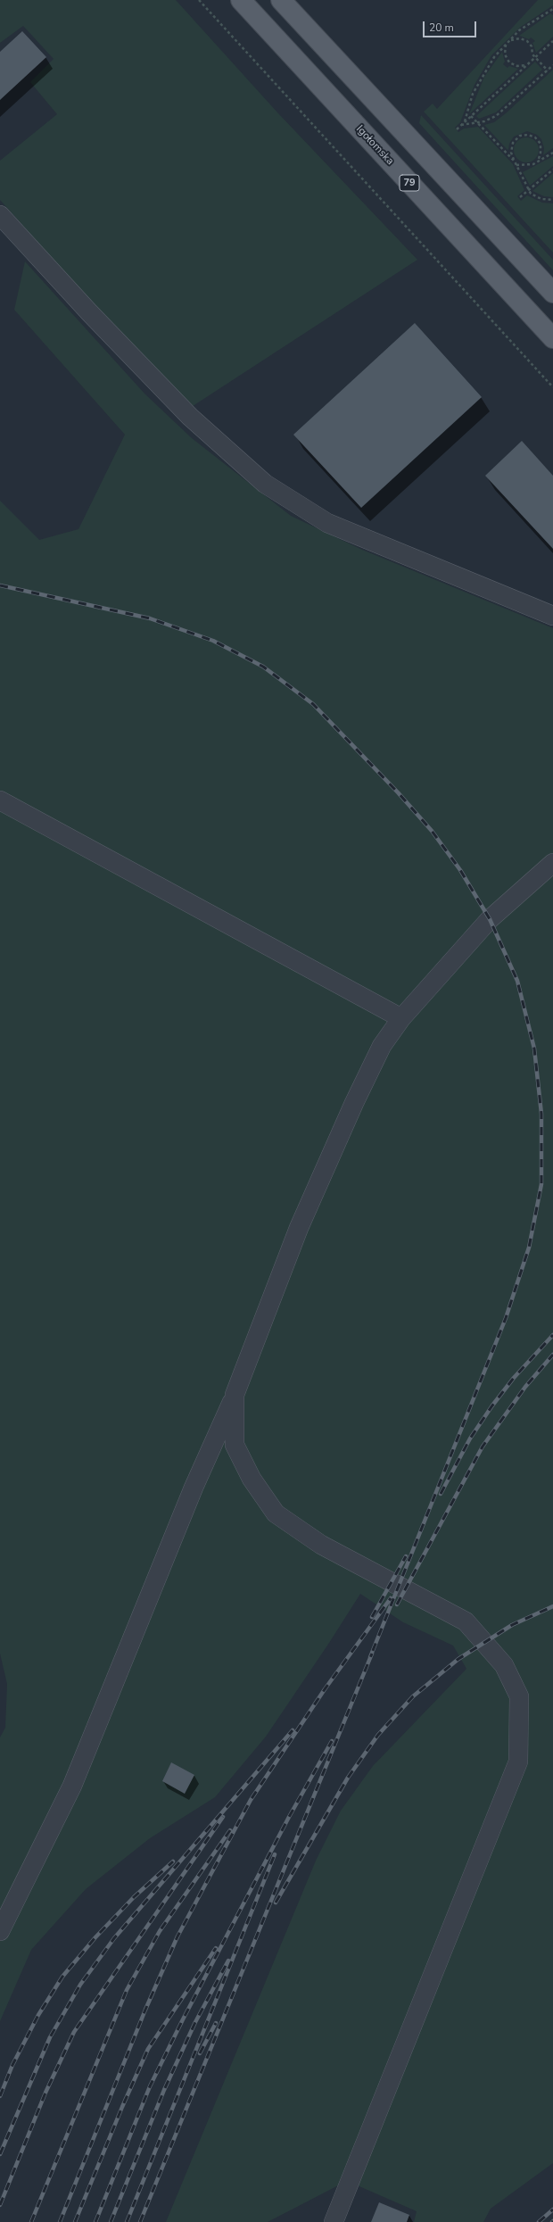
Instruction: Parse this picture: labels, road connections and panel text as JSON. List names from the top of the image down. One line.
{"streets":{"main road":["Igołomska","79"]},"scale_bar":"20 m"}
